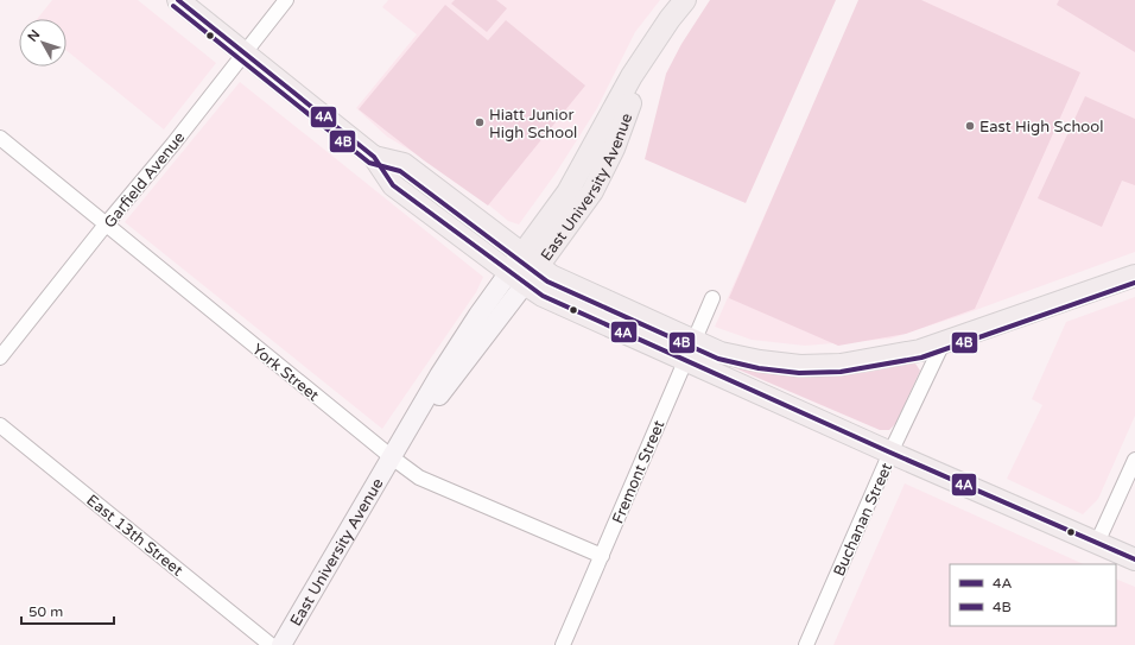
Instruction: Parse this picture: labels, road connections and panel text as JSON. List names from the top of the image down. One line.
{"streets":{"main road":["East University Avenue"],"street":["Garfield Avenue","York Street","Fremont Street","Buchanan Street","East 13th Street"]},"crossings":[["Garfield Avenue","York Street"],["East University Avenue","York Street"],["York Street","Fremont Street"]],"places":["Hiatt Junior High School","East High School"],"lines":["transit line 4A","transit line 4B"],"legend":["4A","4B"],"scale_bar":"50 m","north":"top left"}
